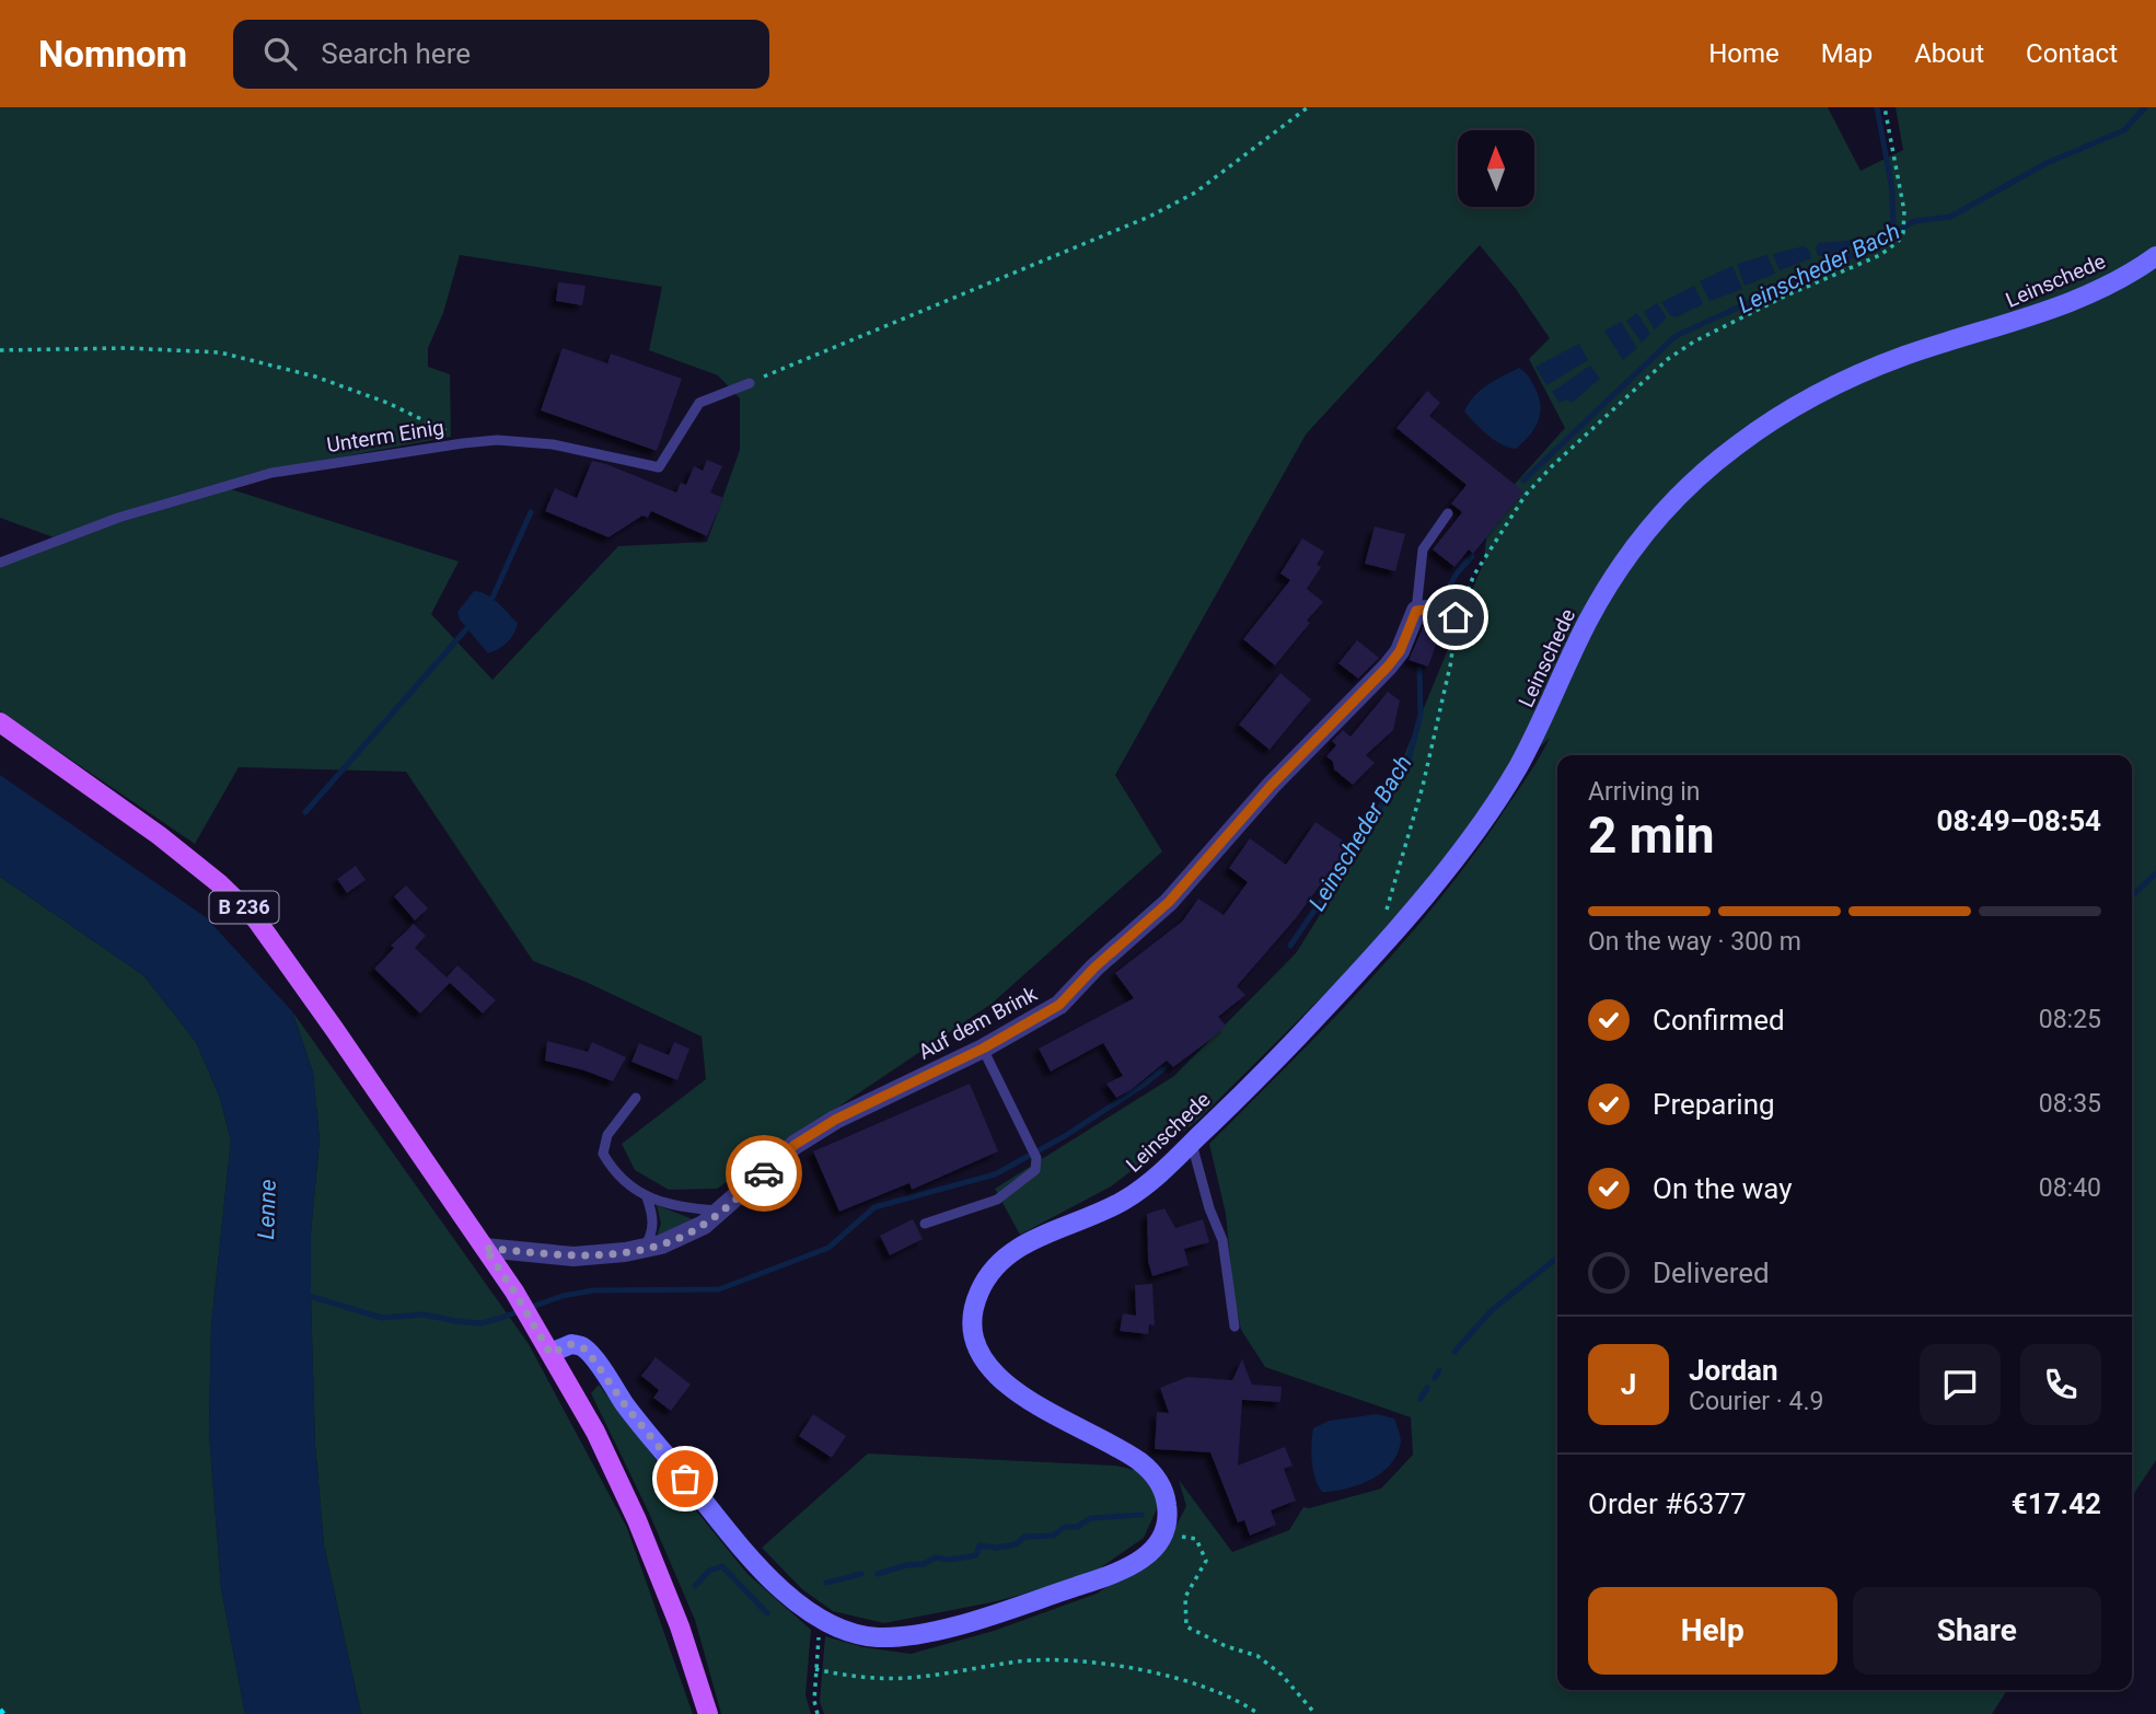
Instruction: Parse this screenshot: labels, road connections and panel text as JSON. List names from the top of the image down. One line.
{"streets":{"main road":["Leinschede","B 236"],"street":["Auf dem Brink"],"lane":["Unterm Einig"]},"crossings":[["B 236","Auf dem Brink"]],"water":["Leinscheder Bach","Lenne"],"north":"top","page":{"header":"Nomnom","search":"Search here","nav":["Home","Map","About","Contact"],"heading":["2 min","Arriving in","08:49–08:54"],"panel":["Jordan","Courier · 4.9","Order #6377","€17.42"],"bar":"On the way · 300 m","list":[["Confirmed","08:25"],["Preparing","08:35"],["On the way","08:40"],"Delivered"],"round":"J","buttons":["Help","Share"]}}
